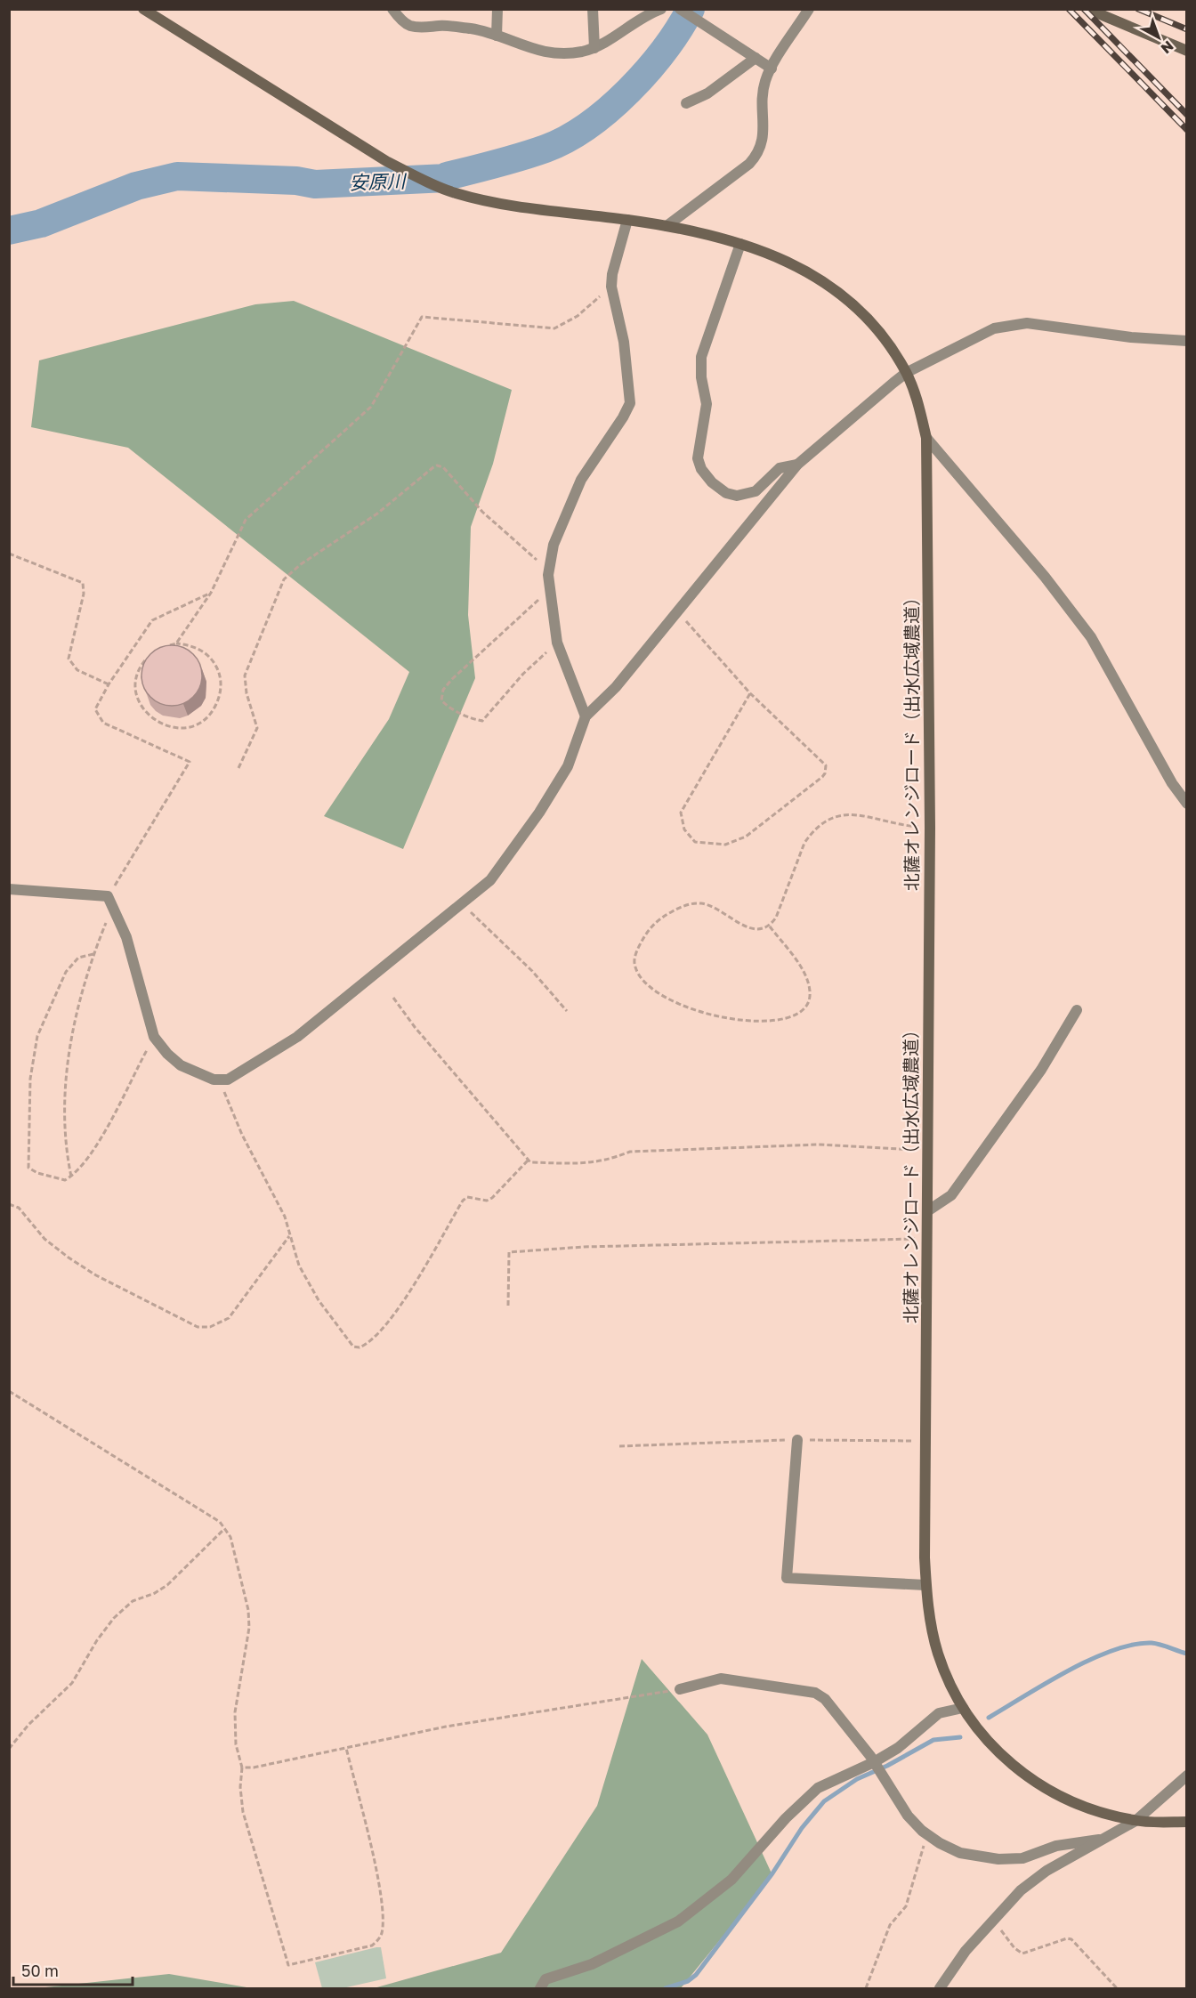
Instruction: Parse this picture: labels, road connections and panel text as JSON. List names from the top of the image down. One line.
{"streets":{"street":["北薩オレンジロード（出水広域農道）"]},"water":["安原川"],"scale_bar":"50 m","north":"bottom right"}
